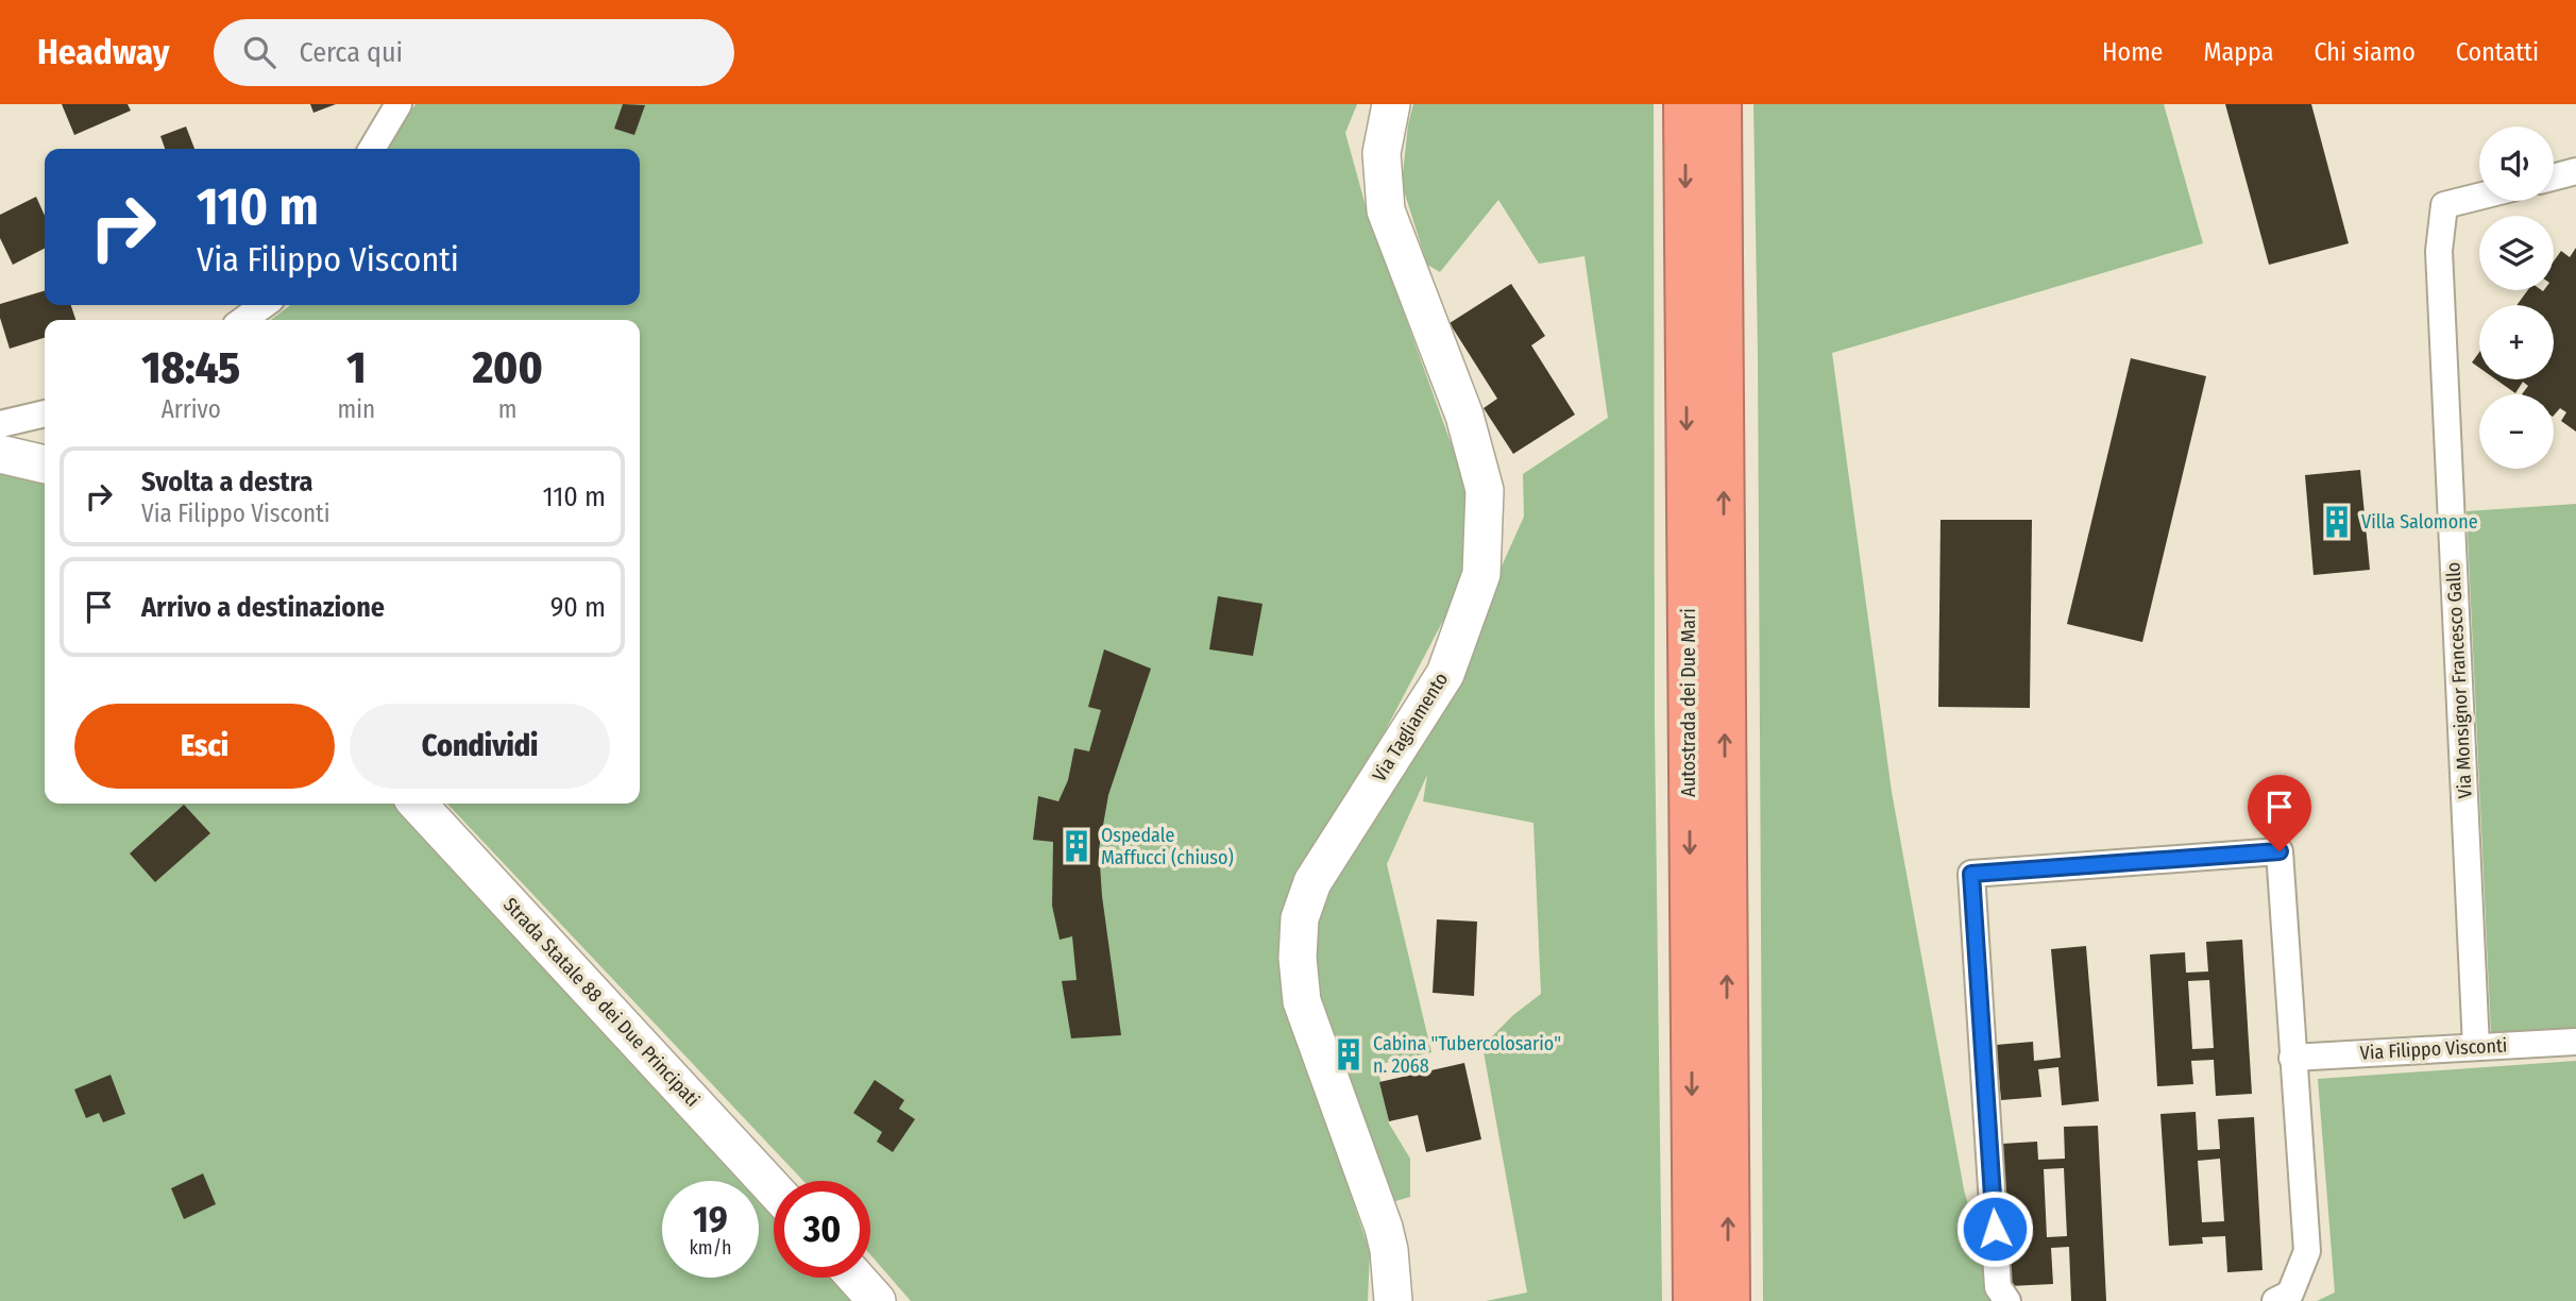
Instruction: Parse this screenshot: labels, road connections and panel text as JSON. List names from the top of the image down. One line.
{"streets":{"highway":["Autostrada dei Due Mari"],"main road":["Via Tagliamento","Strada Statale 88 dei Due Principati"],"street":["Via Monsignor Francesco Gallo","Via Filippo Visconti"]},"crossings":[["Via Monsignor Francesco Gallo","Via Filippo Visconti"]],"places":{"building":["Villa Salomone","Ospedale Maffucci (chiuso)","Cabina \"Tubercolosario\" n. 2068"]},"page":{"header":"Headway","search":"Cerca qui","nav":["Home","Mappa","Chi siamo","Contatti"],"map_buttons":["+","−"],"turn":["110 m","Via Filippo Visconti"],"eta":["18:45","Arrivo","1","min","200","m"],"list":[{"name":"Svolta a destra","note":"Via Filippo Visconti","value":"110 m"},{"name":"Arrivo a destinazione","value":"90 m"}],"buttons":["Esci","Condividi"],"speed":"19 km/h","limit":"30"}}
